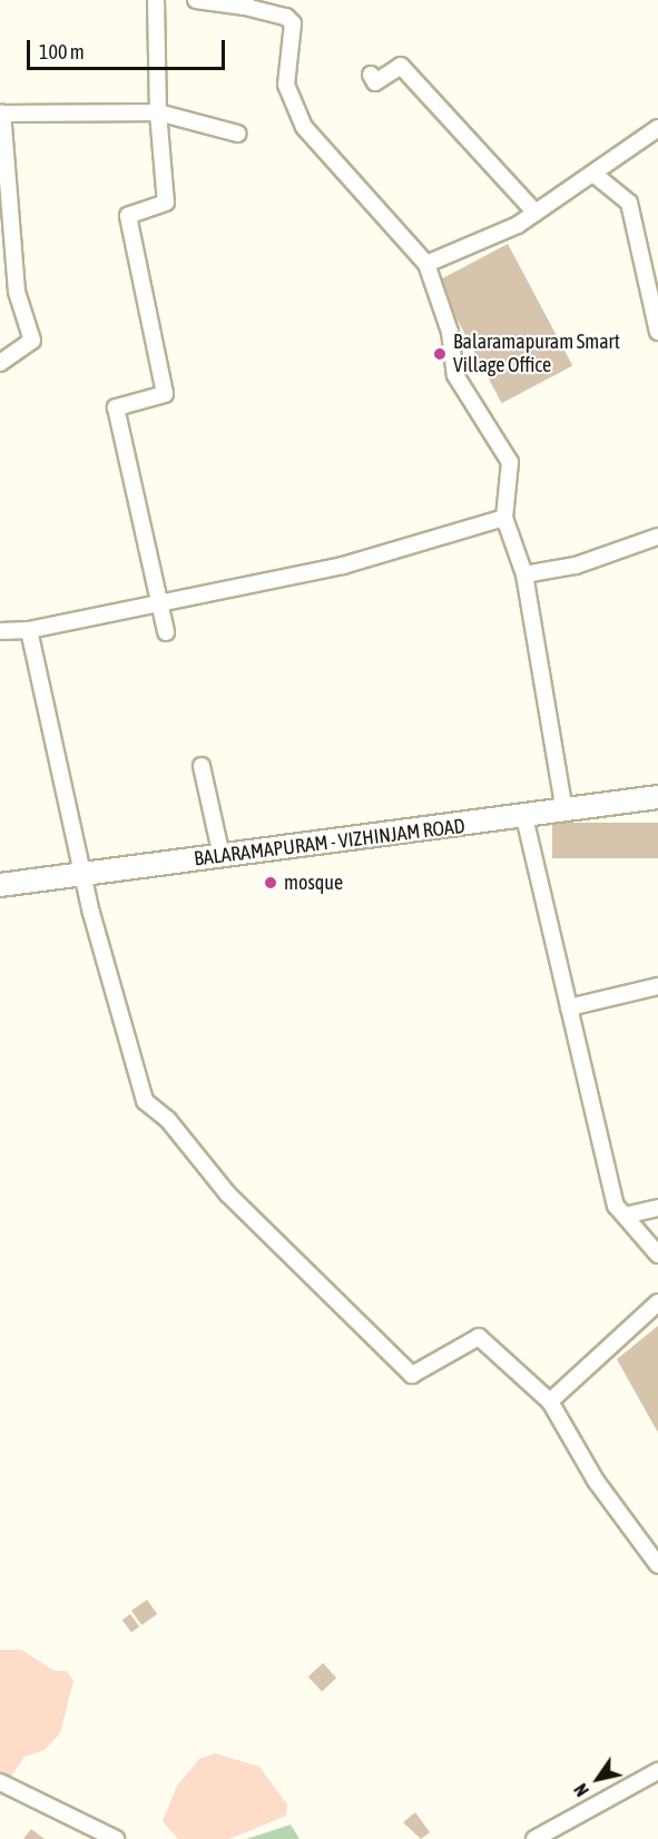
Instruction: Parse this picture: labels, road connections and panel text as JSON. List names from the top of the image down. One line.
{"streets":{"main road":["BALARAMAPURAM - VIZHINJAM ROAD"]},"places":["Balaramapuram Smart Village Office","mosque"],"scale_bar":"100 m","north":"bottom left"}
